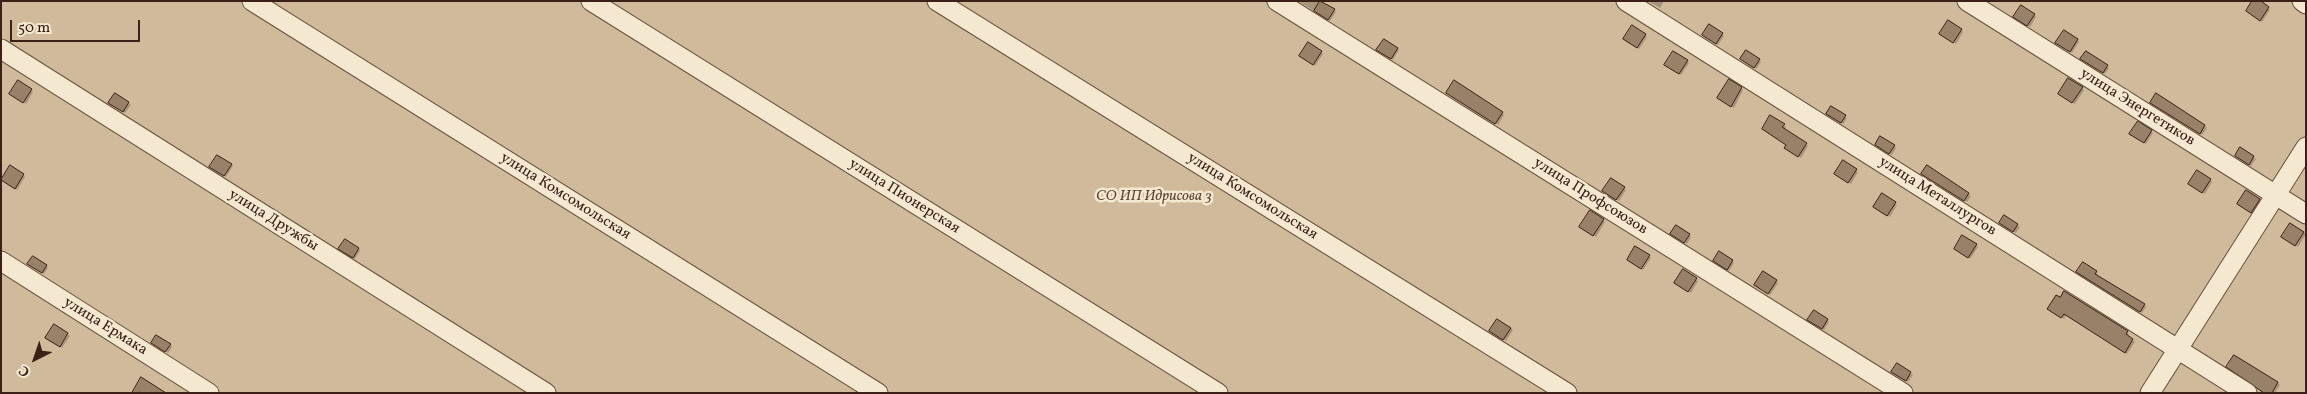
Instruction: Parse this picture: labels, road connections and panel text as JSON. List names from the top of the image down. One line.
{"streets":{"street":["улица Энергетиков","улица Комсомольская","улица Пионерская","улица Профсоюзов","улица Металлургов","улица Дружбы","улица Ермака"]},"parks":["СО ИП Идрисова 3"],"scale_bar":"50 m","north":"bottom left"}
